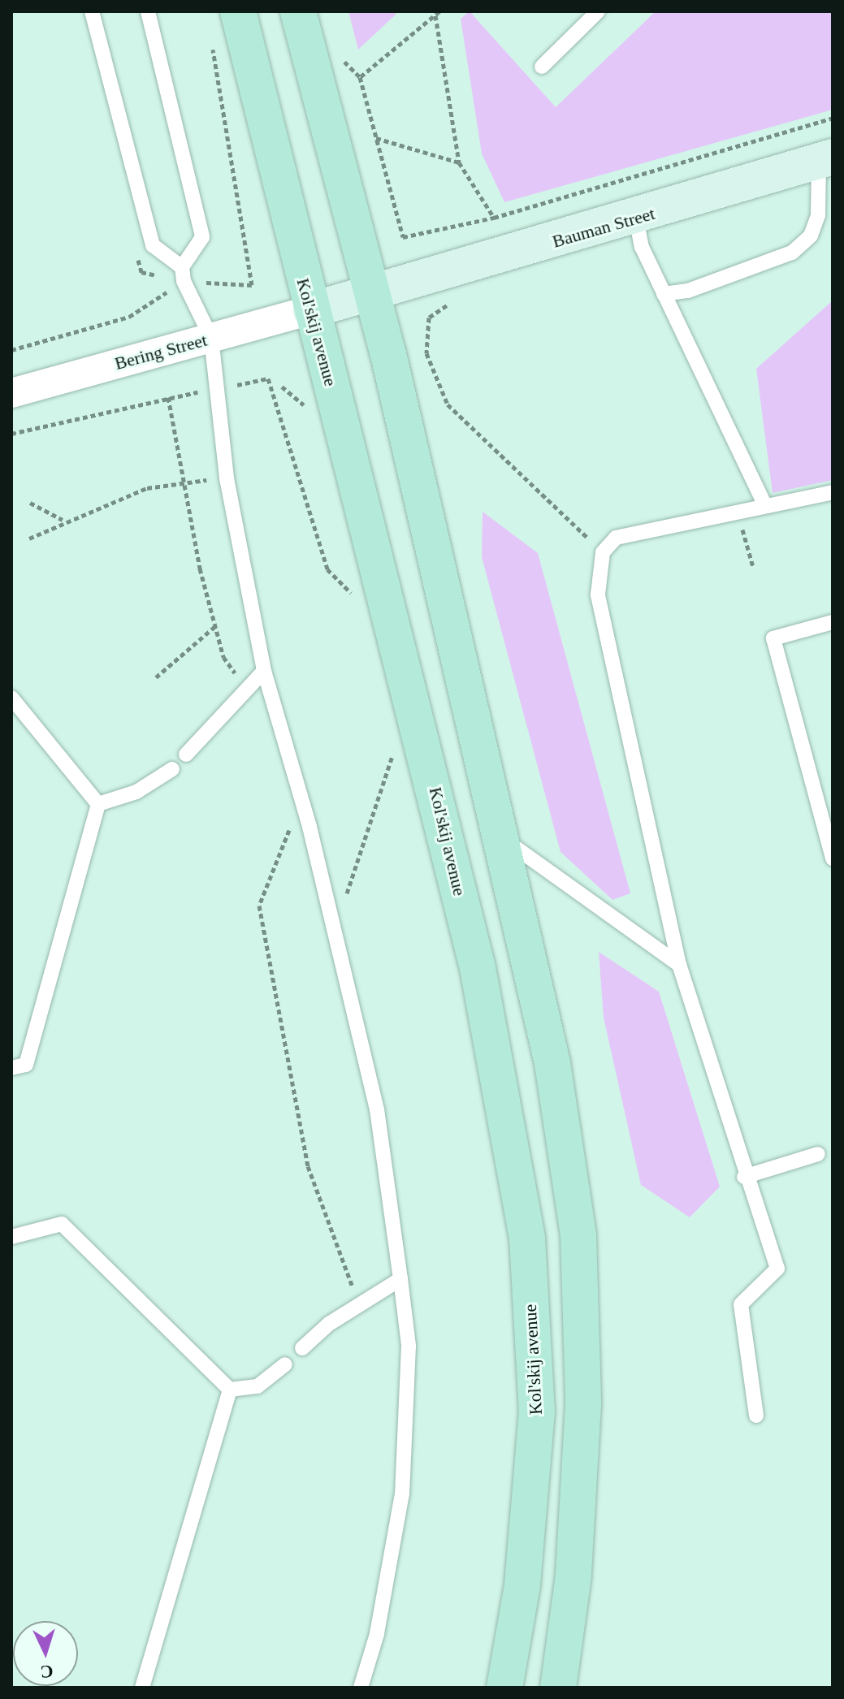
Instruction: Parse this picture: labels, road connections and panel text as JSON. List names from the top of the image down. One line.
{"streets":{"main road":["Kol'skij avenue"],"street":["Bauman Street","Bering Street"]},"crossings":[["Bauman Street","Kol'skij avenue"],["Bauman Street","Bering Street"],["Kol'skij avenue","Bering Street"]],"north":"bottom"}
